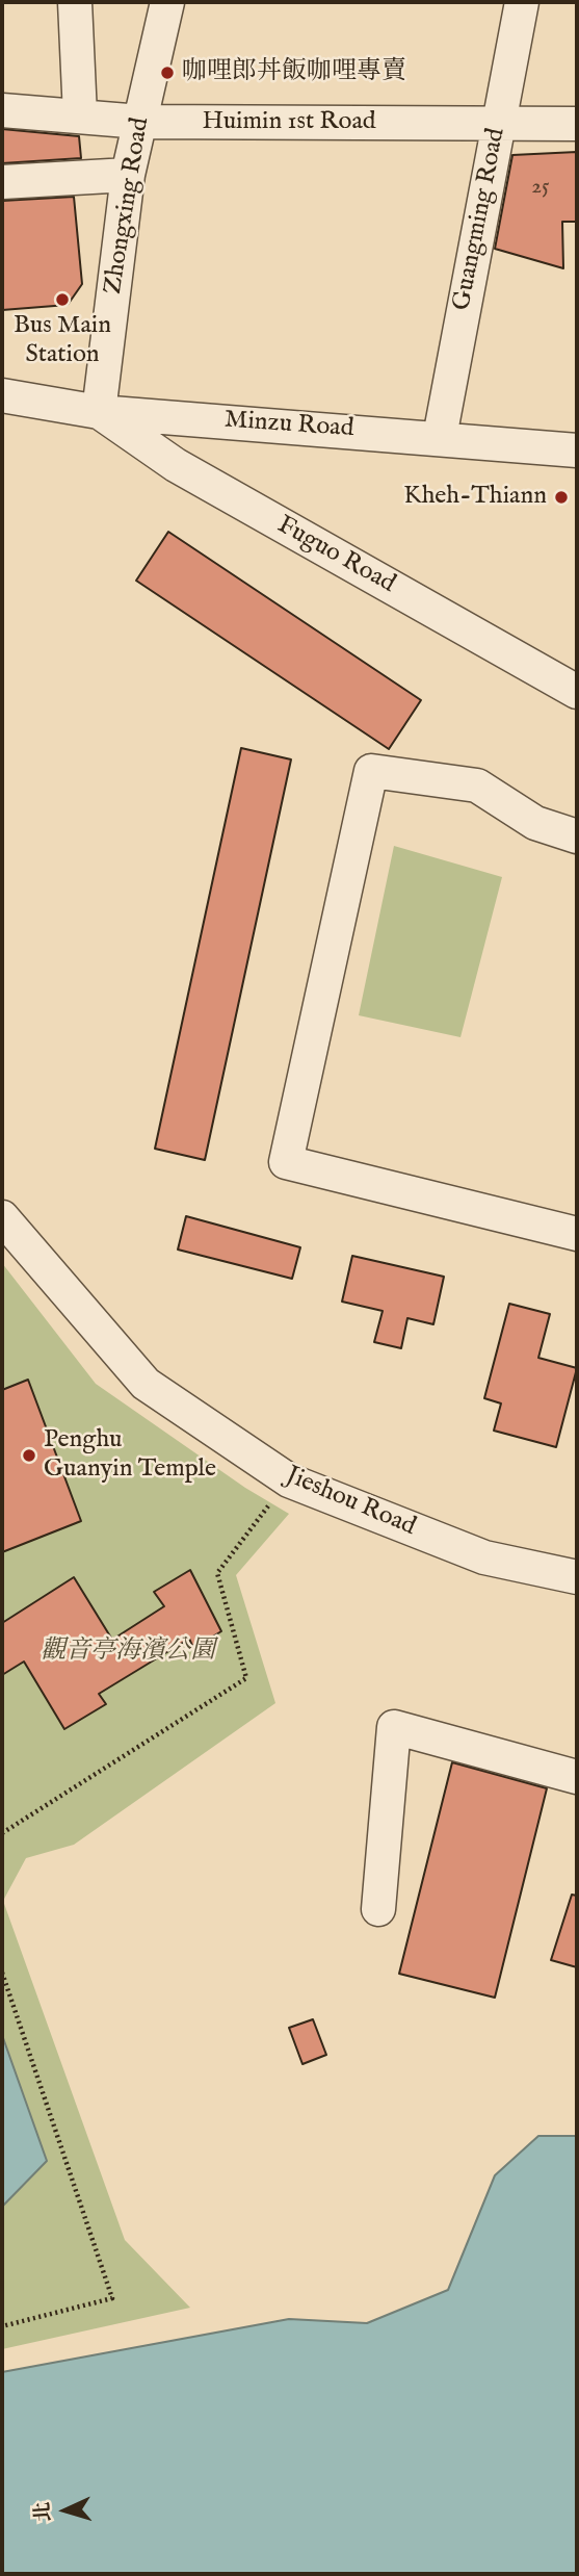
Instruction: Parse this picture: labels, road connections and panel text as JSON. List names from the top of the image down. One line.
{"streets":{"street":["Huimin 1st Road","Zhongxing Road","Guangming Road","Minzu Road","Fuguo Road","Jieshou Road"]},"crossings":[["Huimin 1st Road","Zhongxing Road"],["Huimin 1st Road","Guangming Road"],["Zhongxing Road","Minzu Road"],["Zhongxing Road","Fuguo Road"],["Guangming Road","Minzu Road"],["Minzu Road","Fuguo Road"]],"parks":["觀音亭海濱公園"],"places":["咖哩郎丼飯咖哩專賣","Bus Main Station","Kheh-Thiann","Penghu Guanyin Temple"],"house_numbers":["25"],"north":"left"}
